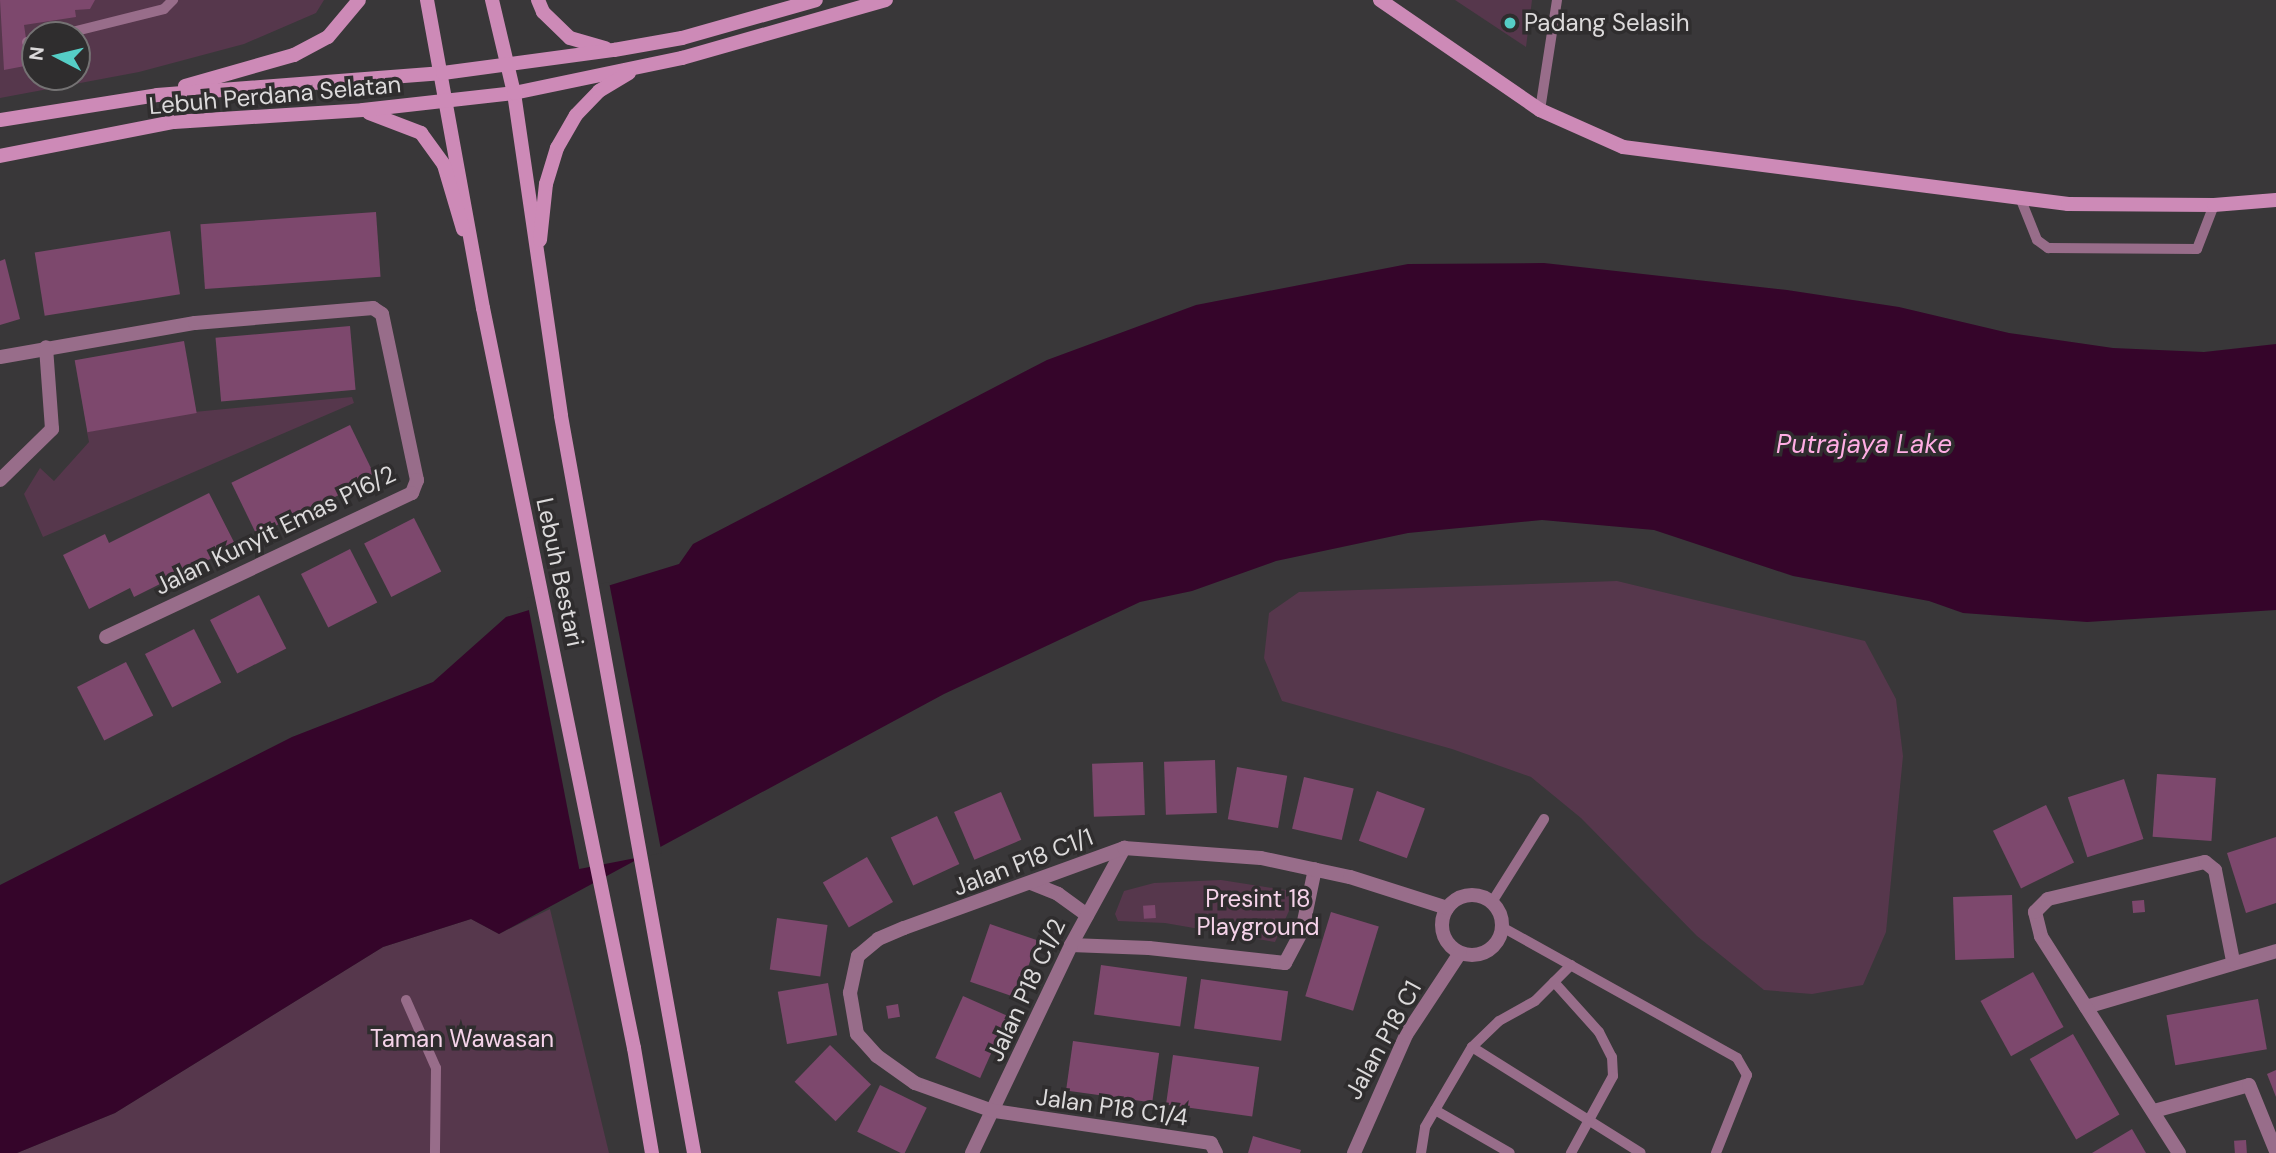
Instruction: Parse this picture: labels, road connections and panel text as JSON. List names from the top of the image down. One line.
{"streets":{"main road":["Lebuh Perdana Selatan","Lebuh Bestari"],"street":["Jalan Kunyit Emas P16/2","Jalan P18 C1/1","Jalan P18 C1/2","Jalan P18 C1","Jalan P18 C1/4"]},"crossings":[["Lebuh Perdana Selatan","Lebuh Bestari"],["Jalan P18 C1/1","Jalan P18 C1/2"],["Jalan P18 C1/1","Jalan P18 C1"],["Jalan P18 C1/1","Jalan P18 C1/4"],["Jalan P18 C1/2","Jalan P18 C1/4"]],"water":["Putrajaya Lake"],"parks":["Presint 18 Playground","Taman Wawasan"],"places":["Padang Selasih"],"north":"left"}
